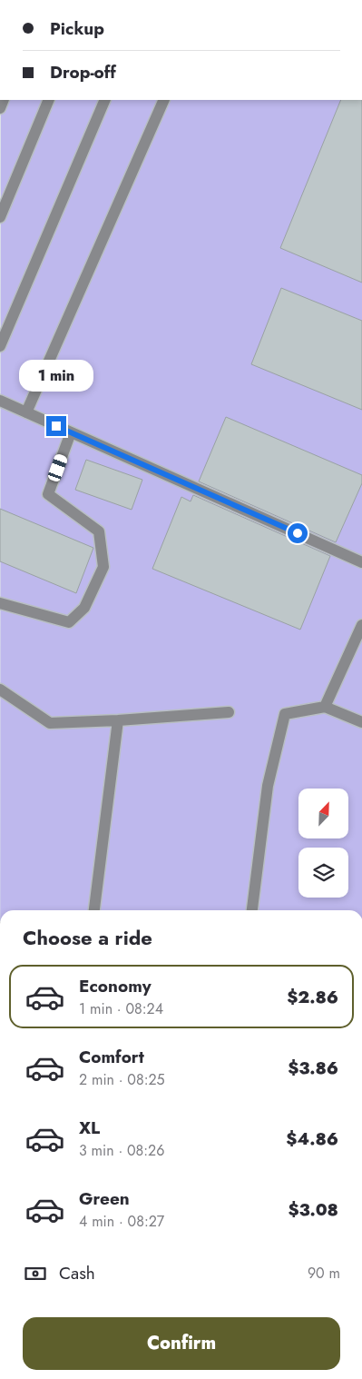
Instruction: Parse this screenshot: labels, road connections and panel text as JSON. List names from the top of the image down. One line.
{"north":"top right","page":{"banner":["Pickup","Drop-off"],"bubble":"1 min","heading":"Choose a ride","list":[{"name":"Economy","note":"1 min · 08:24","value":"$2.86"},{"name":"Comfort","note":"2 min · 08:25","value":"$3.86"},{"name":"XL","note":"3 min · 08:26","value":"$4.86"},{"name":"Green","note":"4 min · 08:27","value":"$3.08"}],"pay":["Cash","90 m"],"buttons":"Confirm"}}
